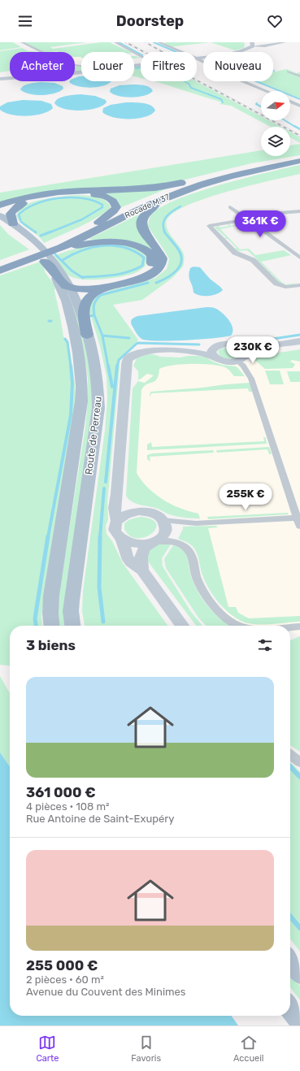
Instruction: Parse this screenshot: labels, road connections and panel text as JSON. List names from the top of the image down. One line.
{"streets":{"highway":["Rocade M 37"],"main road":["Route de Perreau"]},"north":"right","page":{"header":"Doorstep","chip":["Acheter","Louer","Filtres","Nouveau"],"price":["361K €","230K €","255K €"],"heading":"3 biens","list":[{"name":"361 000 €","note":"4 pièces · 108 m² · Rue Antoine de Saint-Exupéry"},{"name":"255 000 €","note":"2 pièces · 60 m² · Avenue du Couvent des Minimes"}],"tabs":["Carte","Favoris","Accueil"]}}
